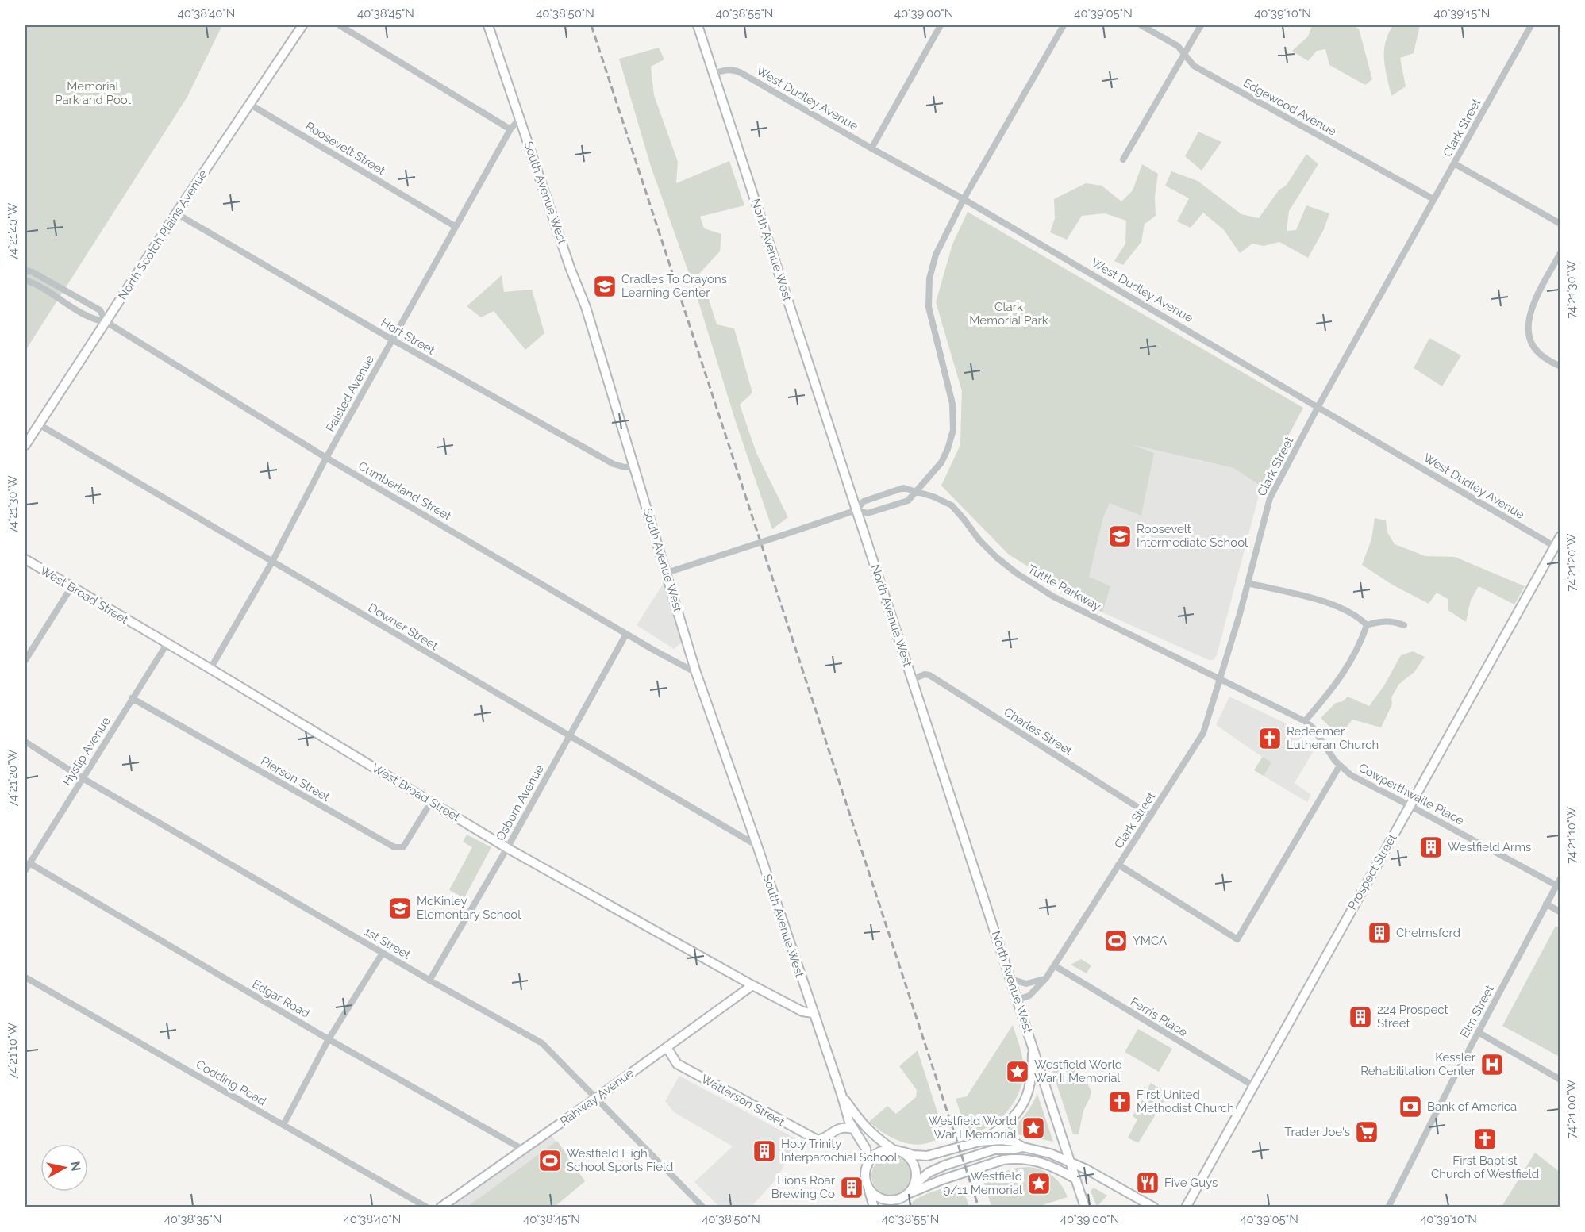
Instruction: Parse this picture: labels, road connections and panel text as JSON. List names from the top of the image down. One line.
{"streets":{"main road":["South Avenue West","North Scotch Plains Avenue","North Avenue West","West Broad Street","Prospect Street","Rahway Avenue","Watterson Street"],"street":["West Dudley Avenue","Edgewood Avenue","Clark Street","Roosevelt Street","Hort Street","Palsted Avenue","Cumberland Street","Tuttle Parkway","Downer Street","Charles Street","Hyslip Avenue","Pierson Street","Cowperthwaite Place","Osborn Avenue","1st Street","Edgar Road","Elm Street","Ferris Place","Codding Road"]},"crossings":[["West Dudley Avenue","Clark Street"],["West Dudley Avenue","North Avenue West"],["West Dudley Avenue","Tuttle Parkway"],["West Dudley Avenue","Prospect Street"],["Edgewood Avenue","Clark Street"],["Clark Street","North Avenue West"],["Clark Street","Tuttle Parkway"],["Clark Street","Charles Street"],["Clark Street","Cowperthwaite Place"],["Clark Street","Ferris Place"],["Roosevelt Street","North Scotch Plains Avenue"],["Roosevelt Street","Palsted Avenue"],["South Avenue West","Hort Street"],["South Avenue West","Palsted Avenue"],["South Avenue West","Cumberland Street"],["South Avenue West","Tuttle Parkway"],["South Avenue West","West Broad Street"],["South Avenue West","Downer Street"],["South Avenue West","Watterson Street"],["North Scotch Plains Avenue","Hort Street"],["North Scotch Plains Avenue","Cumberland Street"],["North Scotch Plains Avenue","Downer Street"],["North Avenue West","Tuttle Parkway"],["North Avenue West","Charles Street"],["Hort Street","Palsted Avenue"],["Palsted Avenue","Cumberland Street"],["Palsted Avenue","West Broad Street"],["Palsted Avenue","Downer Street"],["Cumberland Street","Osborn Avenue"],["Tuttle Parkway","Cowperthwaite Place"],["West Broad Street","Hyslip Avenue"],["West Broad Street","Pierson Street"],["West Broad Street","Osborn Avenue"],["West Broad Street","Rahway Avenue"],["Downer Street","Osborn Avenue"],["Hyslip Avenue","Pierson Street"],["Hyslip Avenue","1st Street"],["Hyslip Avenue","Edgar Road"],["Cowperthwaite Place","Prospect Street"],["Cowperthwaite Place","Elm Street"],["Osborn Avenue","1st Street"],["Prospect Street","Ferris Place"],["1st Street","Rahway Avenue"],["Edgar Road","Rahway Avenue"],["Rahway Avenue","Watterson Street"]],"parks":["Memorial Park and Pool","Clark Memorial Park"],"places":{"school or university":["Cradles To Crayons Learning Center","Roosevelt Intermediate School","McKinley Elementary School"],"church":["Redeemer Lutheran Church","First United Methodist Church","First Baptist Church of Westfield"],"building":["Westfield Arms","Chelmsford","224 Prospect Street","Holy Trinity Interparochial School","Lions Roar Brewing Co"],"sports":["YMCA","Westfield High School Sports Field"],"hospital":["Kessler Rehabilitation Center"],"place":["Westfield World War II Memorial","Westfield World War I Memorial","Westfield 9/11 Memorial"],"bank":["Bank of America"],"supermarket":["Trader Joe's"],"restaurant":["Five Guys"]},"north":"right","coordinates":["40°38'40\"N","40°38'45\"N","40°38'50\"N","40°38'55\"N","40°39'00\"N","40°39'05\"N","40°39'10\"N","40°39'15\"N","74°21'40\"W","74°21'30\"W","74°21'20\"W","74°21'10\"W","74°21'00\"W","40°38'35\"N"]}
